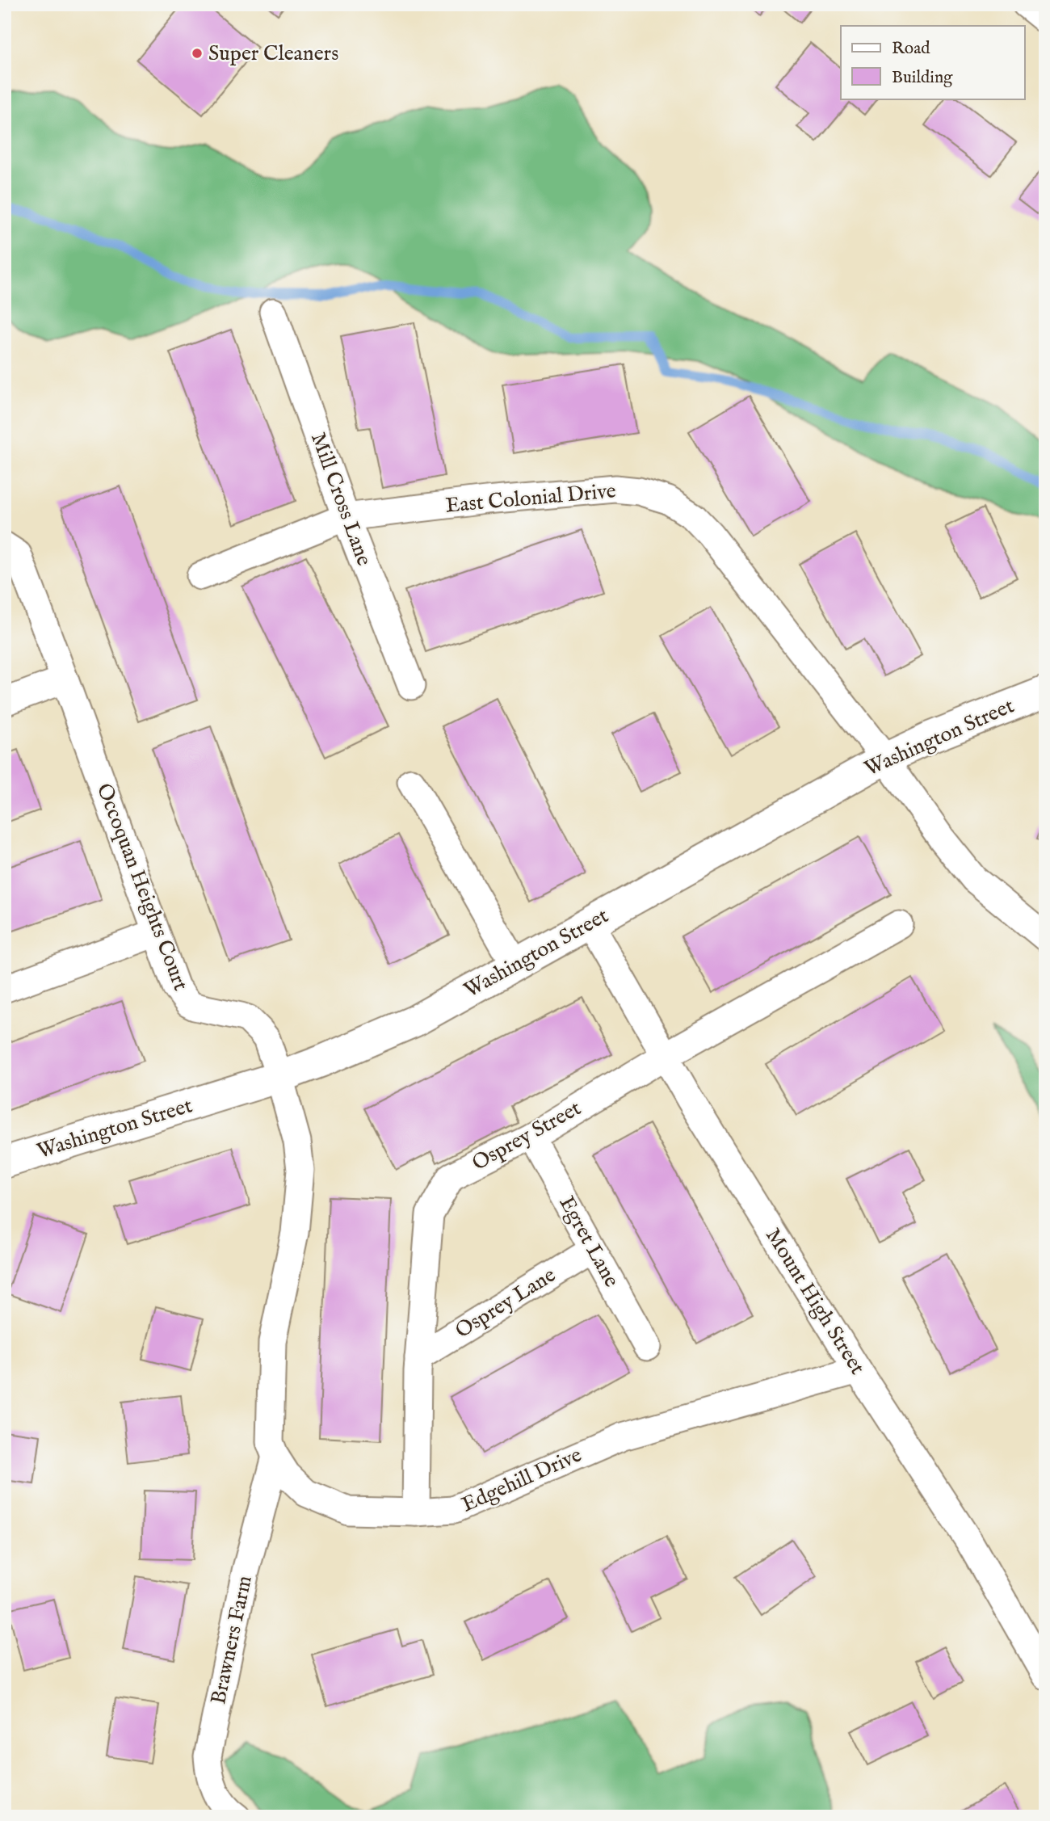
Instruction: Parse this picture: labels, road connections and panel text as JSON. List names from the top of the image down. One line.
{"streets":{"street":["East Colonial Drive","Mill Cross Lane","Washington Street","Occoquan Heights Court","Osprey Street","Egret Lane","Mount High Street","Osprey Lane","Edgehill Drive","Brawners Farm"]},"crossings":[["East Colonial Drive","Mill Cross Lane"],["East Colonial Drive","Washington Street"],["Washington Street","Occoquan Heights Court"],["Washington Street","Mount High Street"],["Washington Street","Edgehill Drive"],["Occoquan Heights Court","Edgehill Drive"],["Osprey Street","Egret Lane"],["Osprey Street","Mount High Street"],["Osprey Street","Osprey Lane"],["Osprey Street","Edgehill Drive"],["Egret Lane","Osprey Lane"],["Mount High Street","Edgehill Drive"],["Edgehill Drive","Brawners Farm"]],"places":["Super Cleaners"],"legend":["Road","Building"]}
